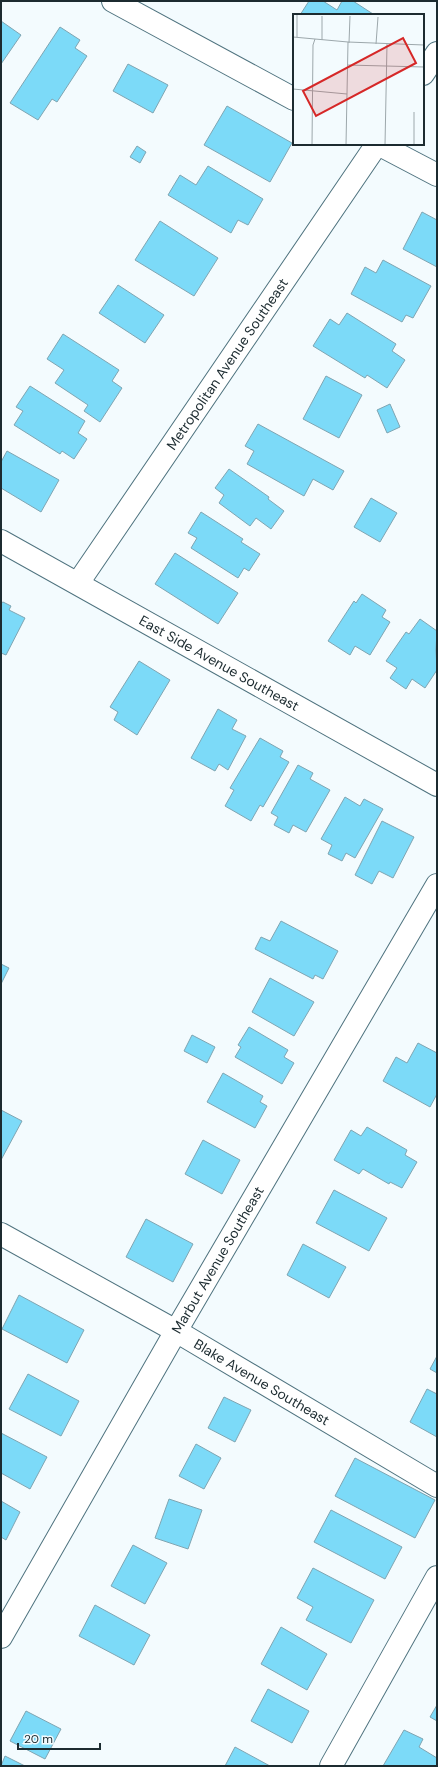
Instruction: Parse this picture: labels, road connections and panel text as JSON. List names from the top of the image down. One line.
{"streets":{"street":["Metropolitan Avenue Southeast","East Side Avenue Southeast","Marbut Avenue Southeast","Blake Avenue Southeast"]},"crossings":[["Metropolitan Avenue Southeast","East Side Avenue Southeast"],["Marbut Avenue Southeast","Blake Avenue Southeast"]],"scale_bar":"20 m"}
